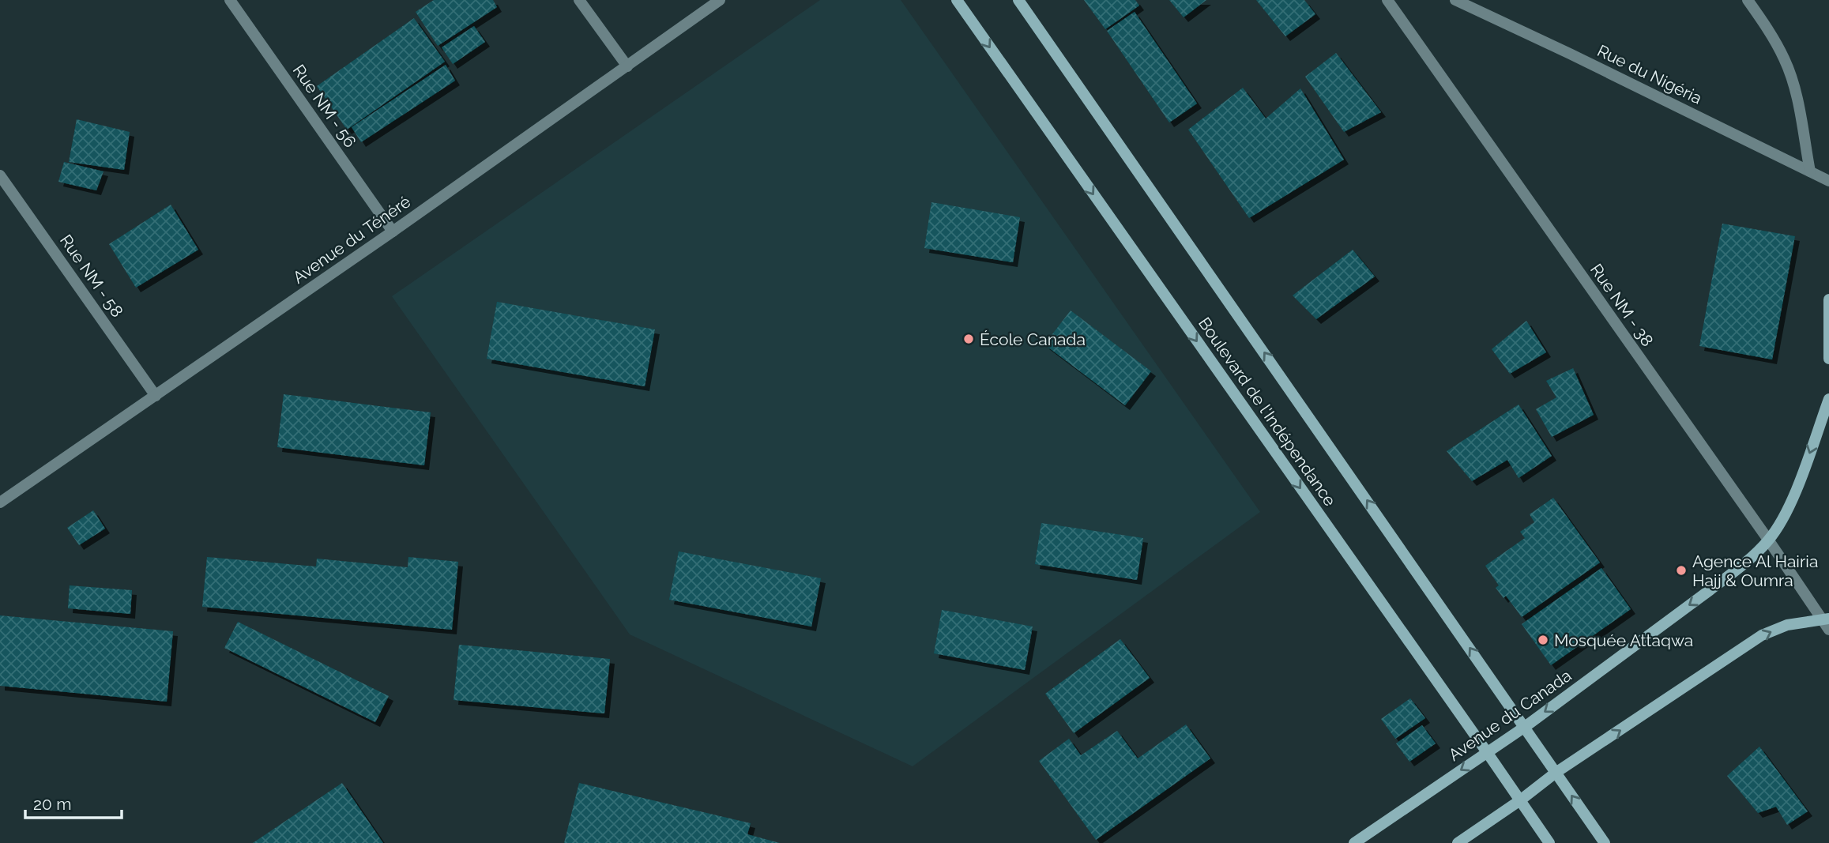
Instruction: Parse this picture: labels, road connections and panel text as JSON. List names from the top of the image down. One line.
{"streets":{"main road":["Boulevard de l'Indépendance","Avenue du Canada"],"street":["Rue du Nigéria","Rue NM - 56","Avenue du Ténéré","Rue NM - 58","Rue NM - 38"]},"crossings":[["Rue NM - 56","Avenue du Ténéré"],["Avenue du Ténéré","Rue NM - 58"],["Rue NM - 38","Avenue du Canada"],["Boulevard de l'Indépendance","Avenue du Canada"]],"places":["École Canada","Agence Al Hairia Hajj & Oumra","Mosquée Attaqwa"],"scale_bar":"20 m"}
